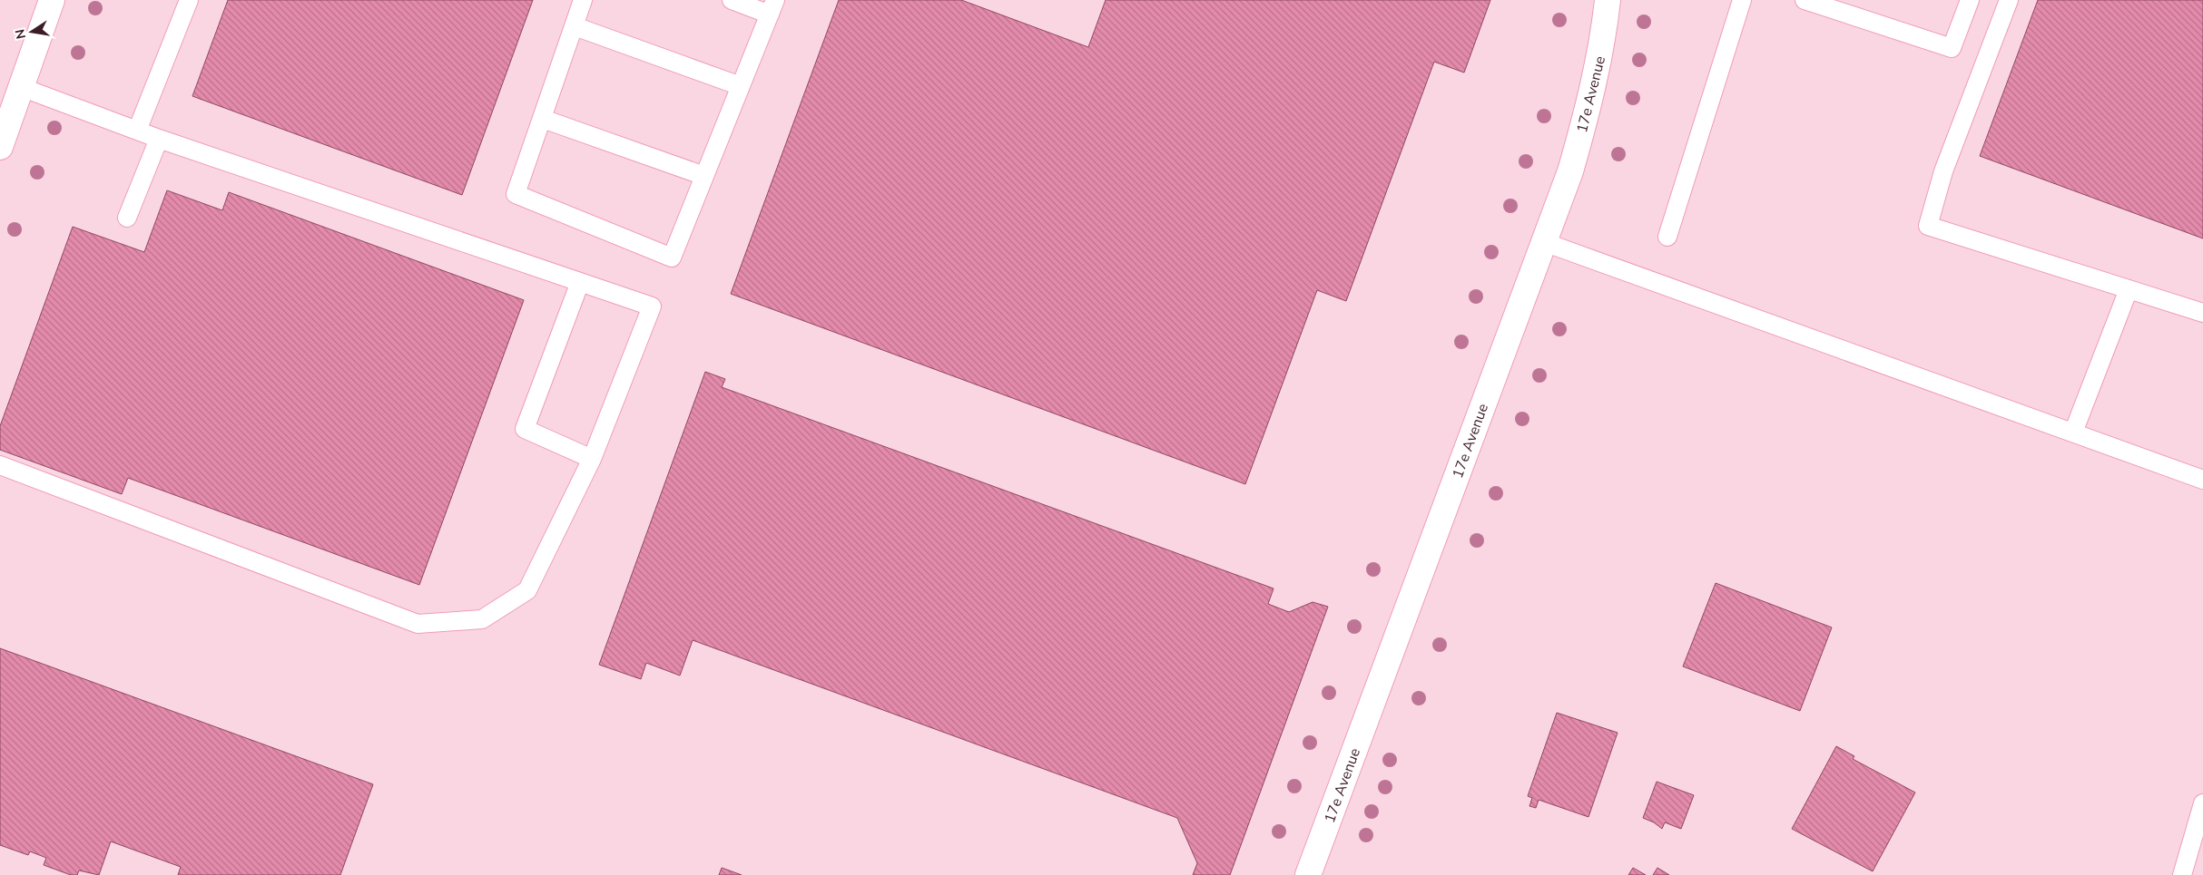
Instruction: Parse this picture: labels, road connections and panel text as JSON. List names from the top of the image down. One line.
{"streets":{"street":["17e Avenue"]},"north":"left"}
